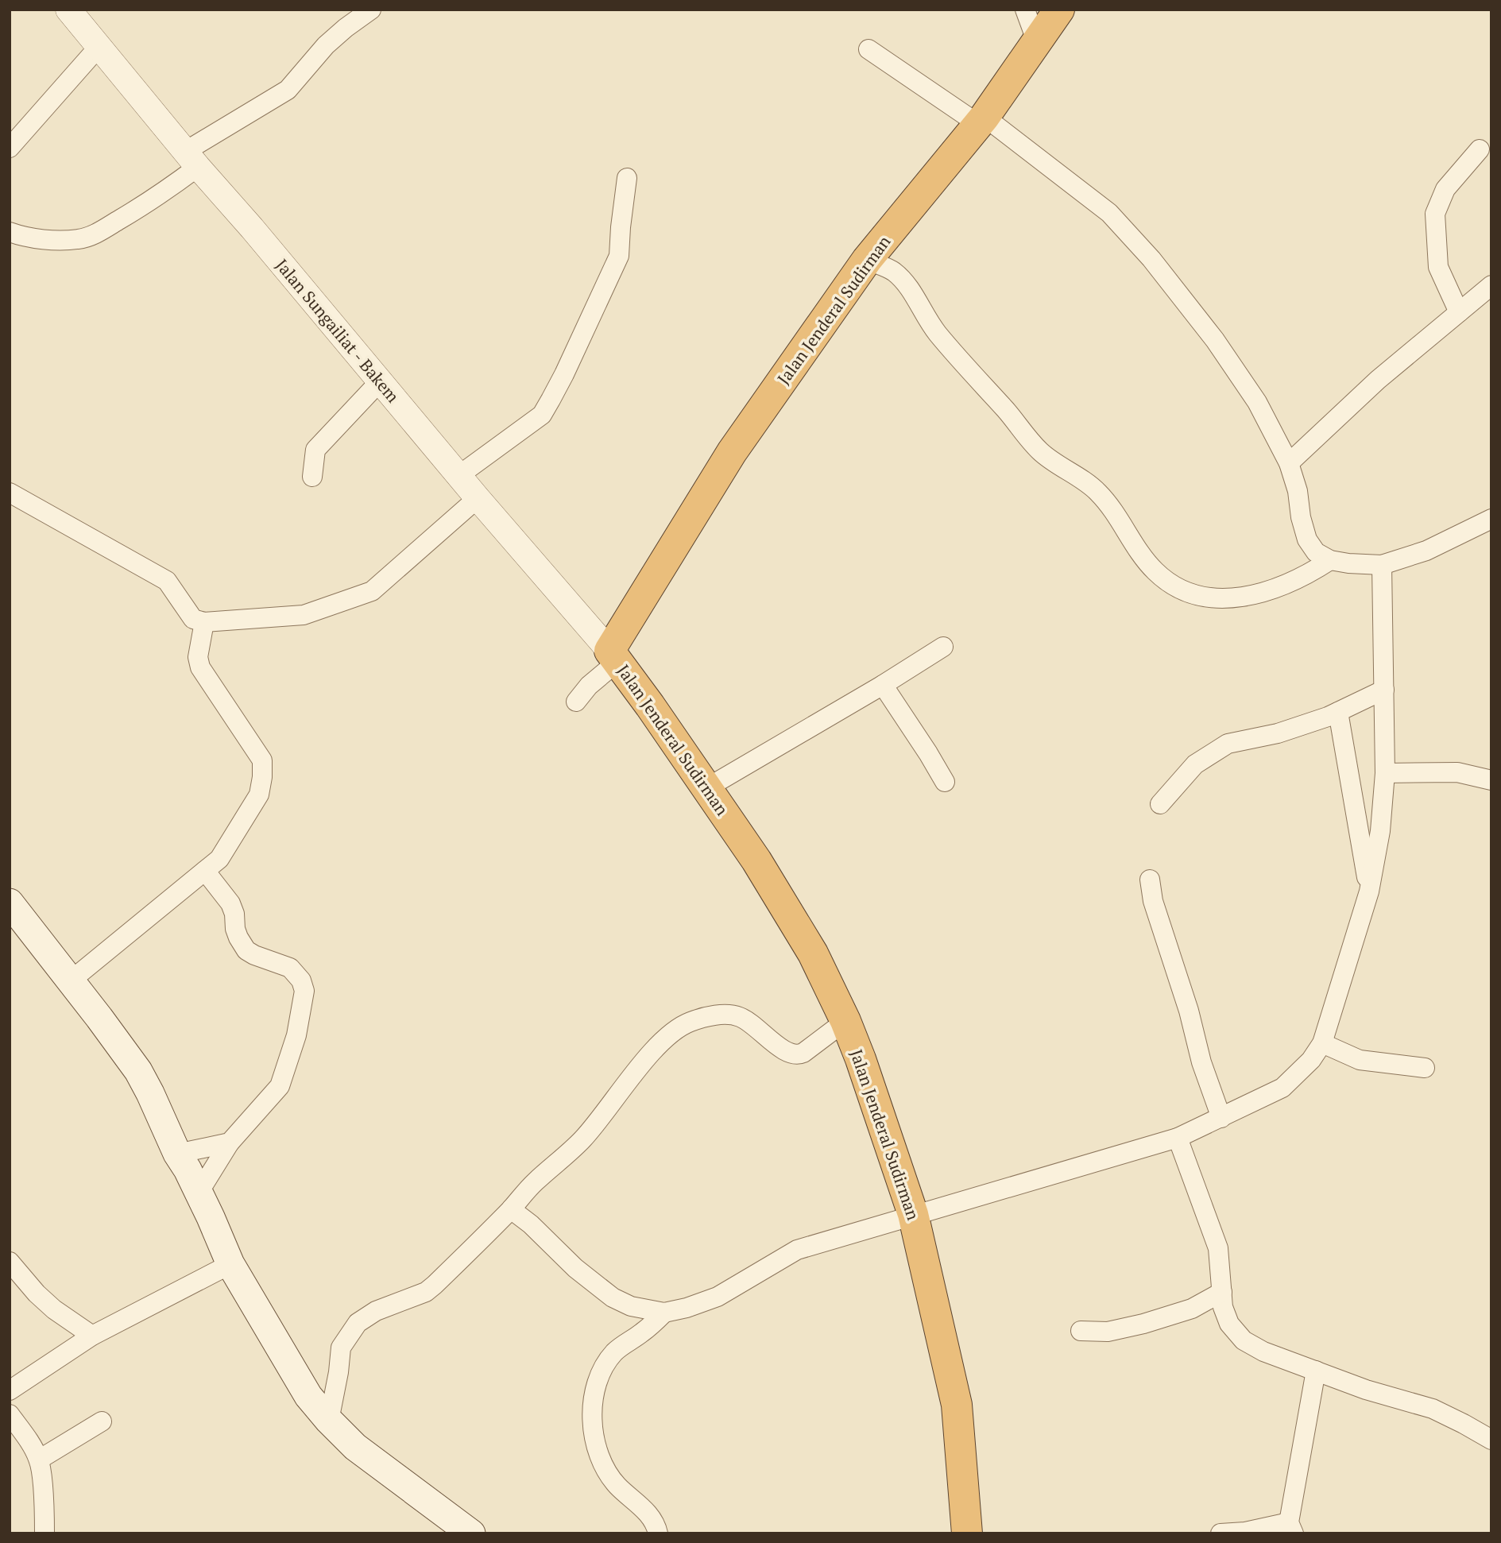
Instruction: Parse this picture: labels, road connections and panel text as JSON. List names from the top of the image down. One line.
{"streets":{"highway":["Jalan Jenderal Sudirman"],"street":["Jalan Sungailiat - Bakem"]},"crossings":[["Jalan Jenderal Sudirman","Jalan Sungailiat - Bakem"]]}
